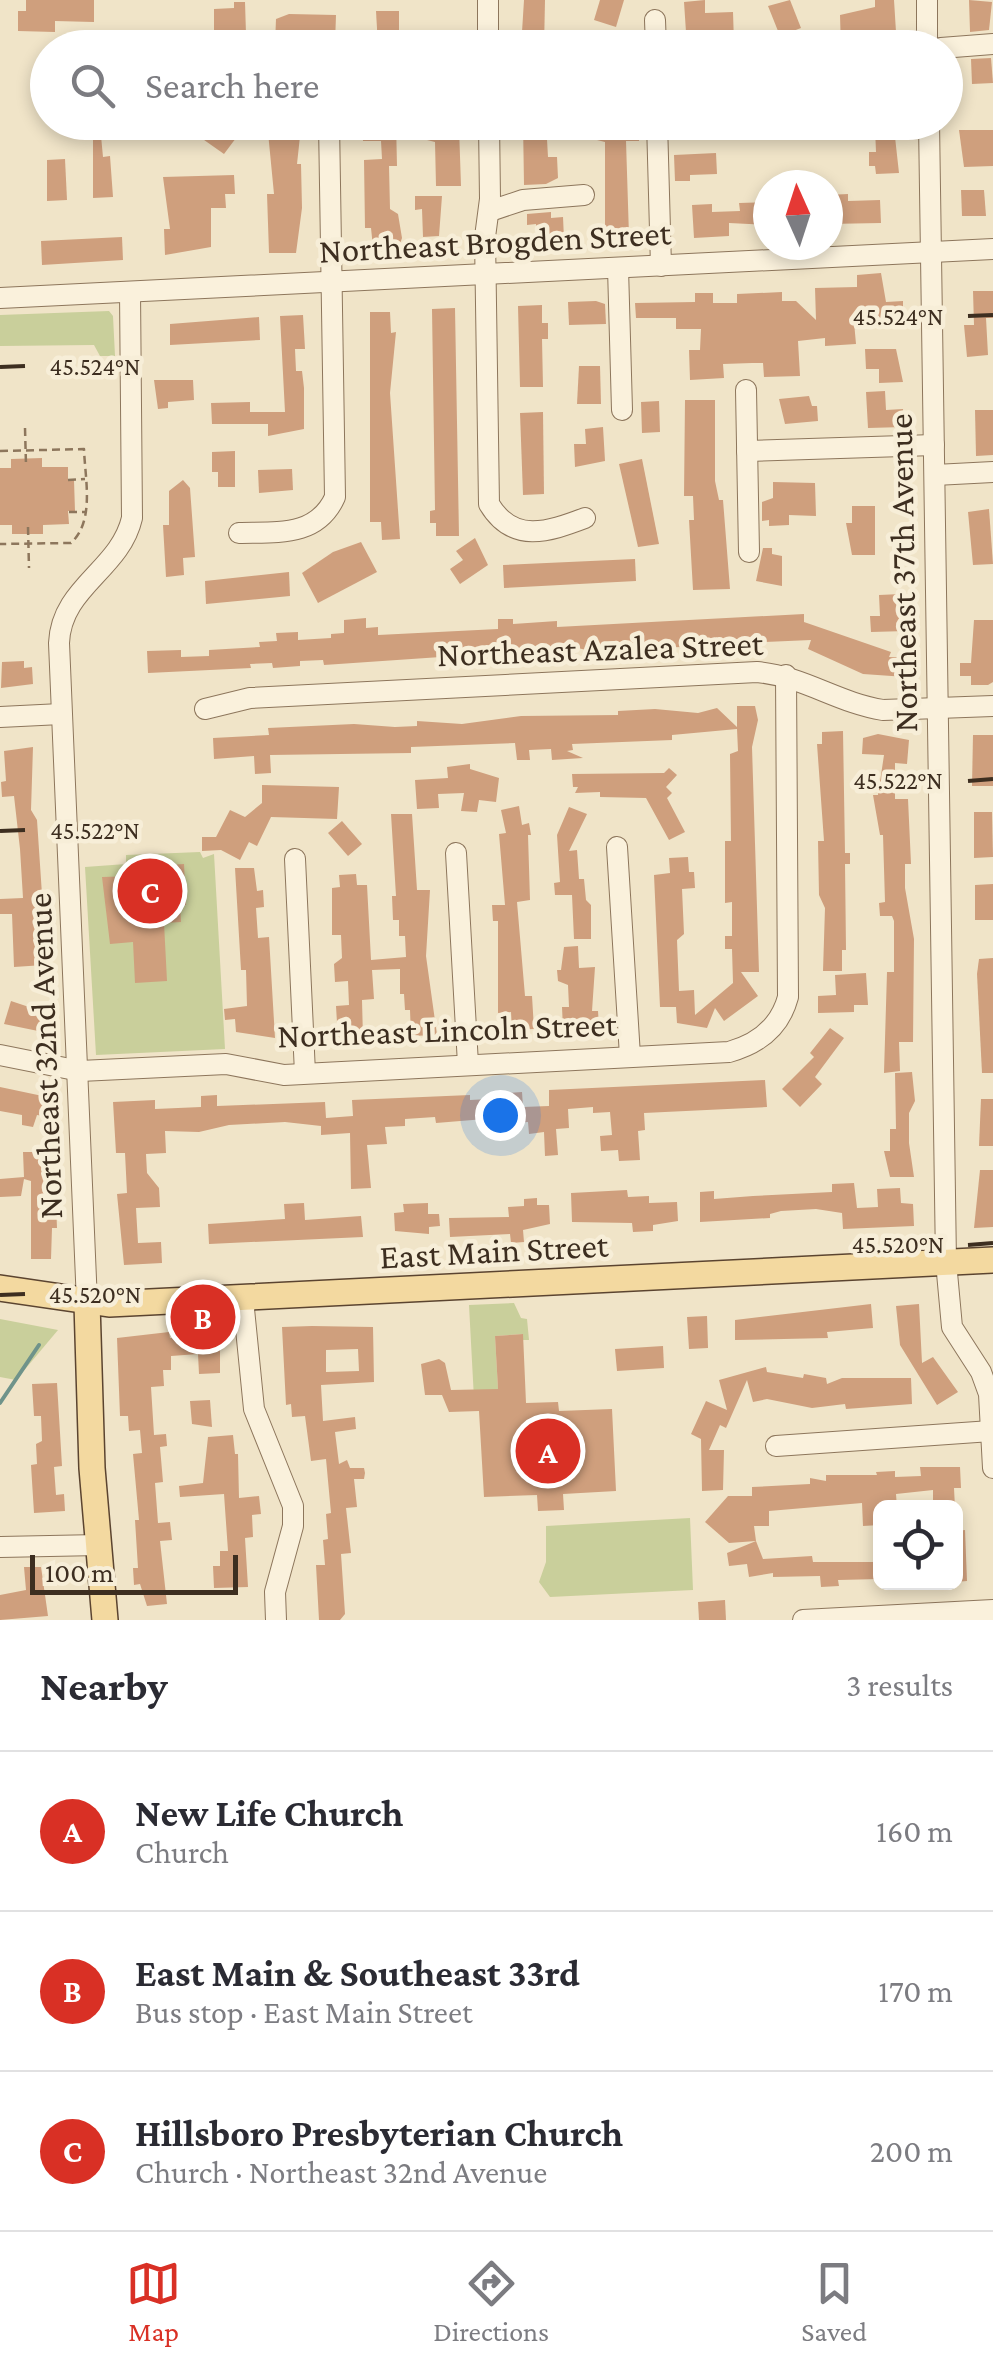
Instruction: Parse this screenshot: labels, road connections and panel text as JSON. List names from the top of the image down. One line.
{"streets":{"main road":["East Main Street"],"street":["Northeast Brogden Street","Northeast 37th Avenue","Northeast Azalea Street","Northeast Lincoln Street","Northeast 32nd Avenue"]},"crossings":[["Northeast Brogden Street","Northeast 37th Avenue"],["Northeast Brogden Street","Northeast 32nd Avenue"],["Northeast 37th Avenue","Northeast Azalea Street"],["Northeast 37th Avenue","East Main Street"],["Northeast Azalea Street","Northeast Lincoln Street"],["Northeast Lincoln Street","Northeast 32nd Avenue"],["Northeast 32nd Avenue","East Main Street"]],"scale_bar":"100 m","north":"top","page":{"search":"Search here","pins":["C","B","A"],"scale":"100 m","heading":["Nearby","3 results"],"list":[{"mark":"A","name":"New Life Church","note":"Church","value":"160 m"},{"mark":"B","name":"East Main & Southeast 33rd","note":"Bus stop · East Main Street","value":"170 m"},{"mark":"C","name":"Hillsboro Presbyterian Church","note":"Church · Northeast 32nd Avenue","value":"200 m"}],"nav":["Map","Directions","Saved"]},"coordinates":["45.524°N","45.522°N","45.520°N"]}
